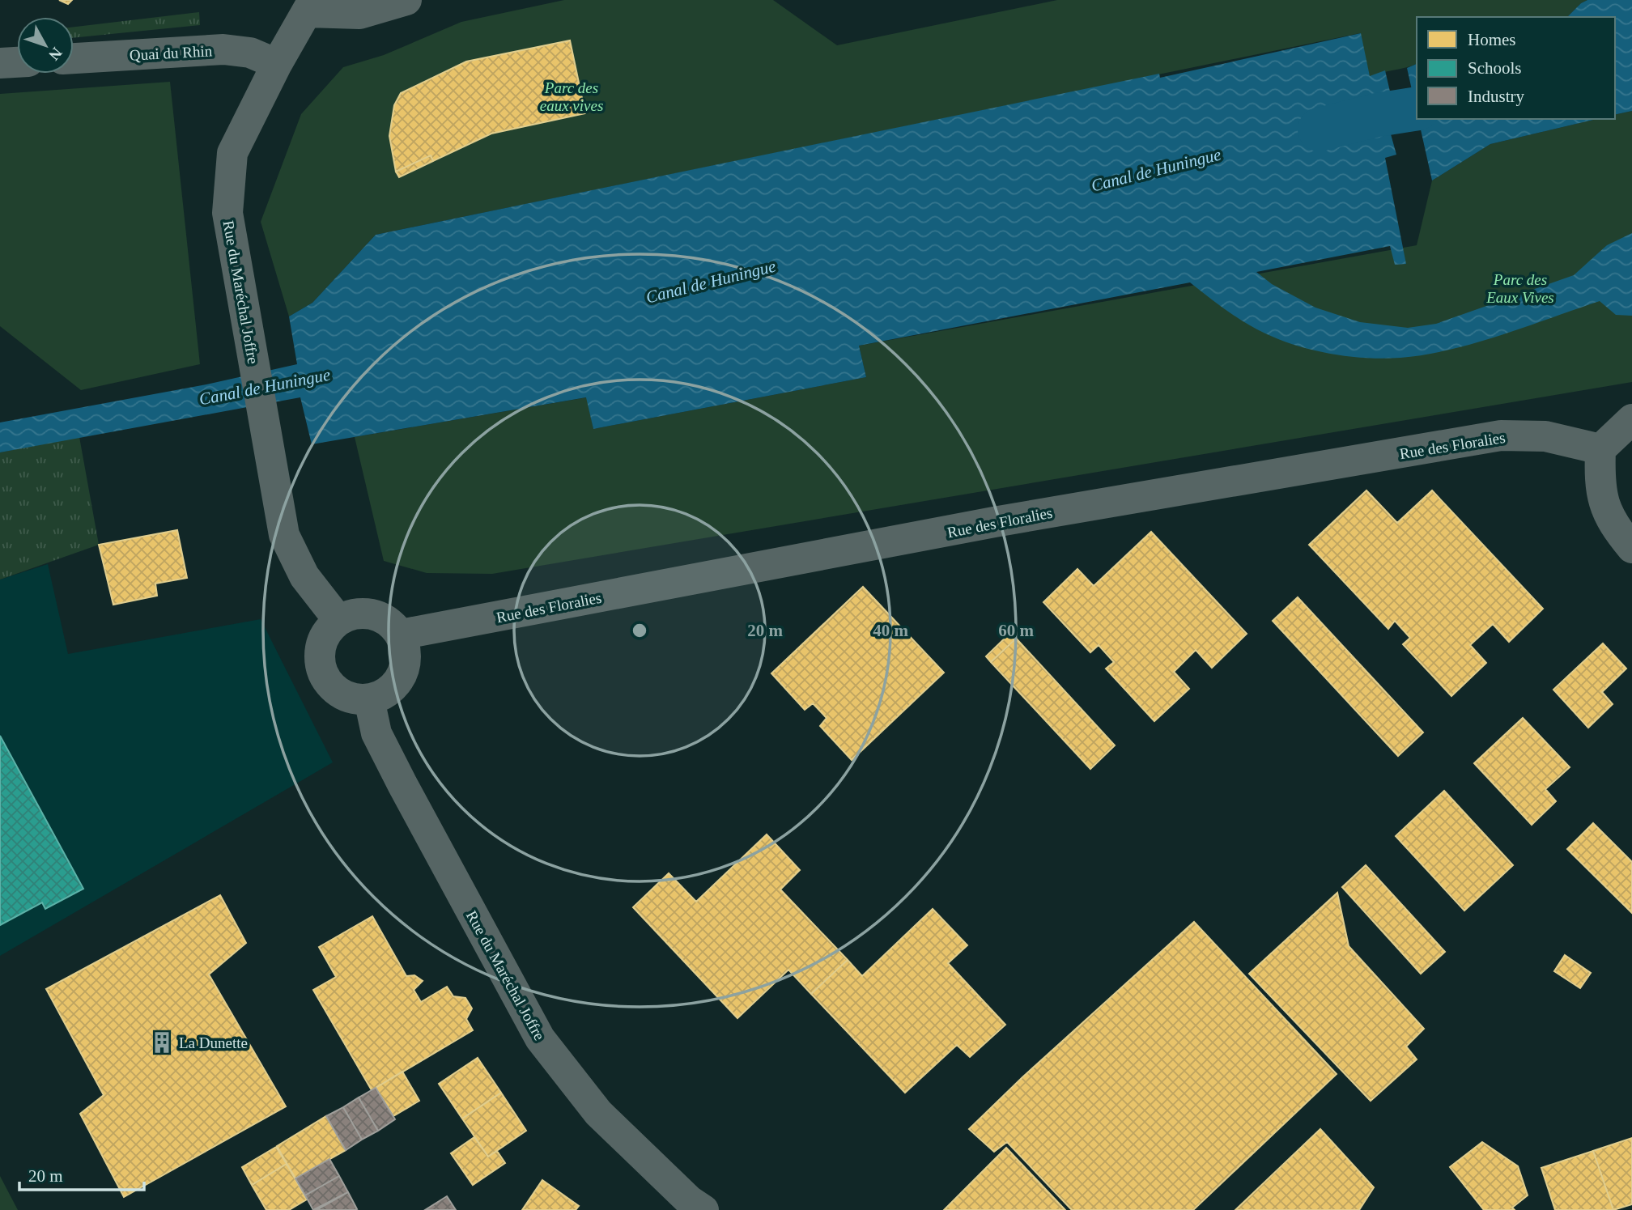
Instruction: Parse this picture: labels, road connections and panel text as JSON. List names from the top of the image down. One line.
{"streets":{"street":["Quai du Rhin","Rue du Maréchal Joffre","Rue des Floralies"]},"crossings":[["Quai du Rhin","Rue du Maréchal Joffre"],["Rue du Maréchal Joffre","Rue des Floralies"]],"water":["Canal de Huningue"],"parks":["Parc des eaux vives","Parc des Eaux Vives"],"places":{"building":["La Dunette"]},"legend":["Homes","Schools","Industry"],"scale_bar":"20 m","north":"bottom right","rings":["20 m","40 m","60 m"]}
